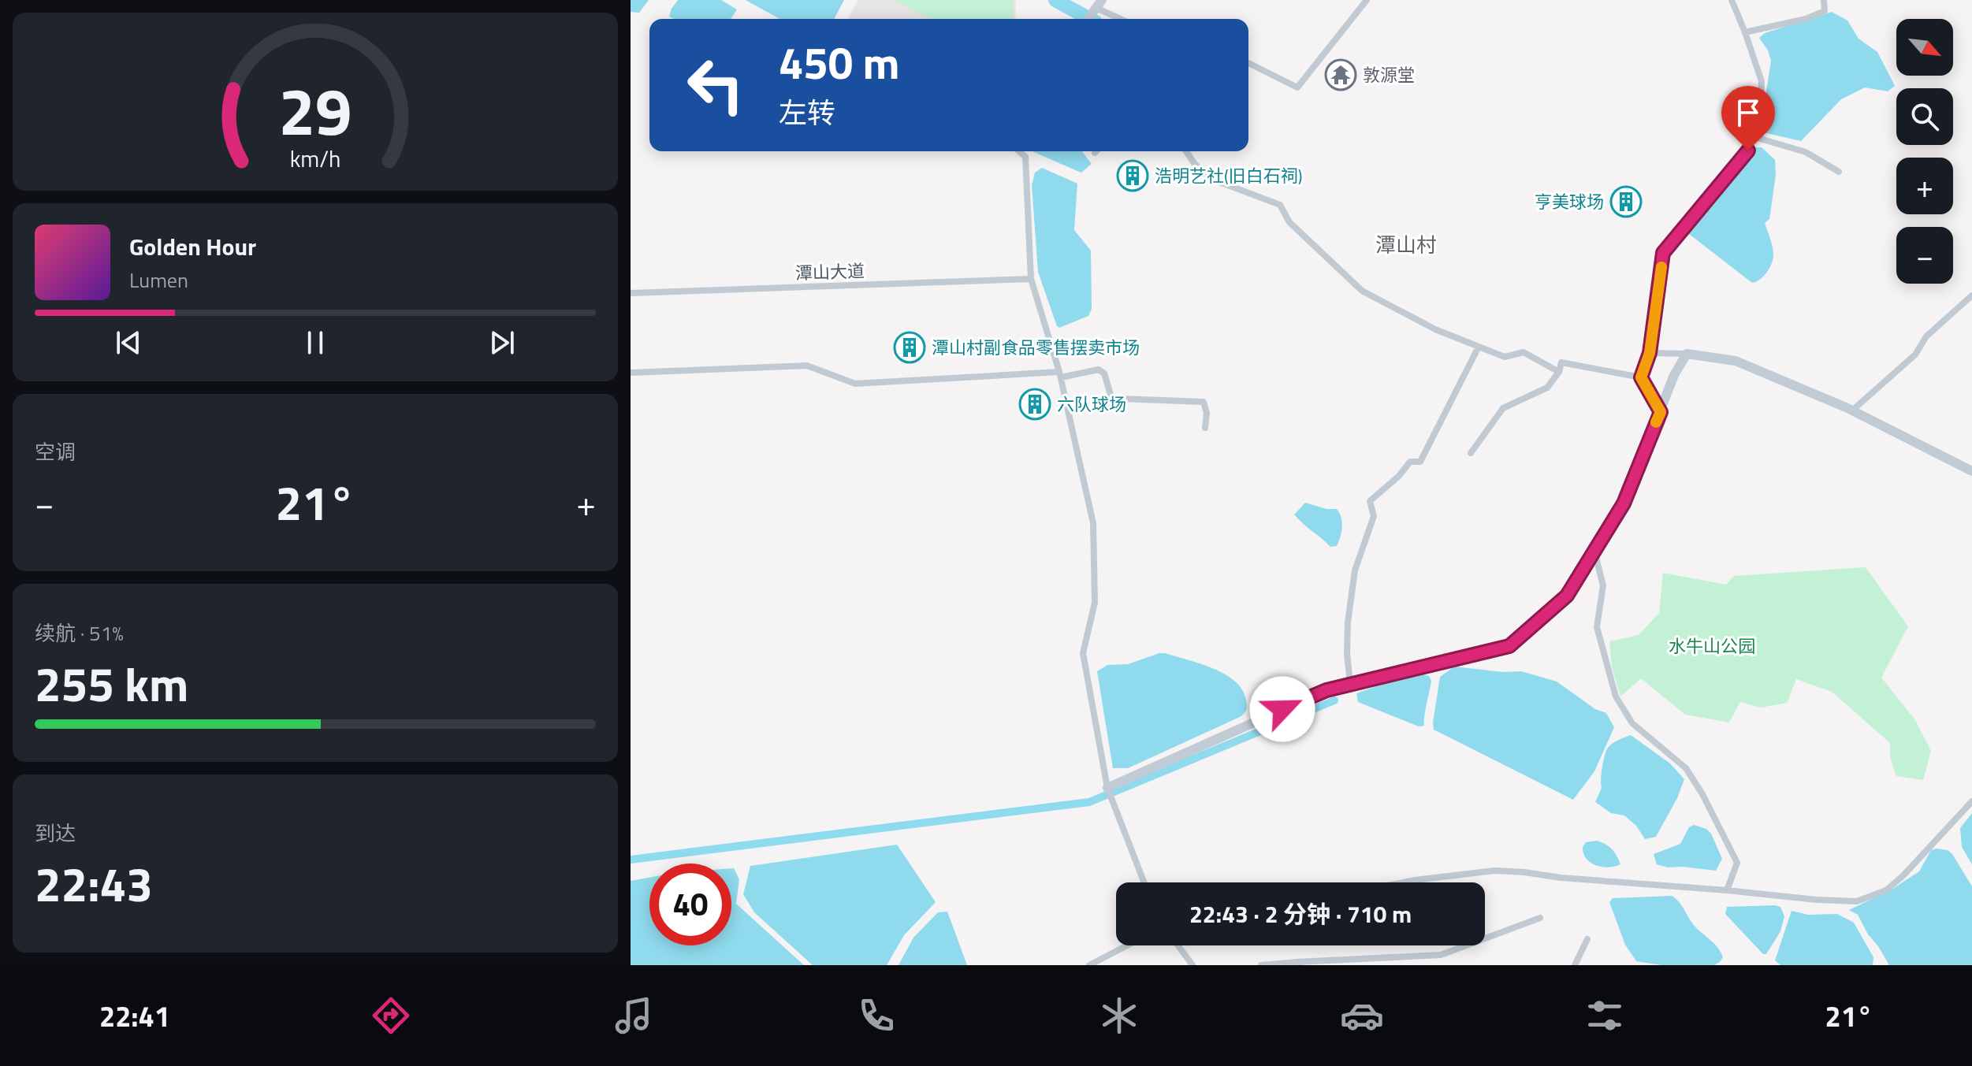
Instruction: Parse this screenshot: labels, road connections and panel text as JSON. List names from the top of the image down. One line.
{"streets":{"street":["潭山大道"]},"districts":["潭山村"],"parks":["水牛山公园"],"places":{"temple":["敦源堂"],"building":["浩明艺社(旧白石祠)","亨美球场","潭山村副食品零售摆卖市场","六队球场"]},"north":"bottom right","page":{"map_buttons":["+","−"],"turn":["450 m","左转"],"song":["Golden Hour","Lumen"],"tile":["空调",["续航 · 51%","255 km"],["到达","22:43"]],"heat":["−","21°","+"],"limit":"40","trip":"22:43 · 2 分钟 · 710 m","tabs":["22:41","21°"],"gauge":["29","km/h"]}}
